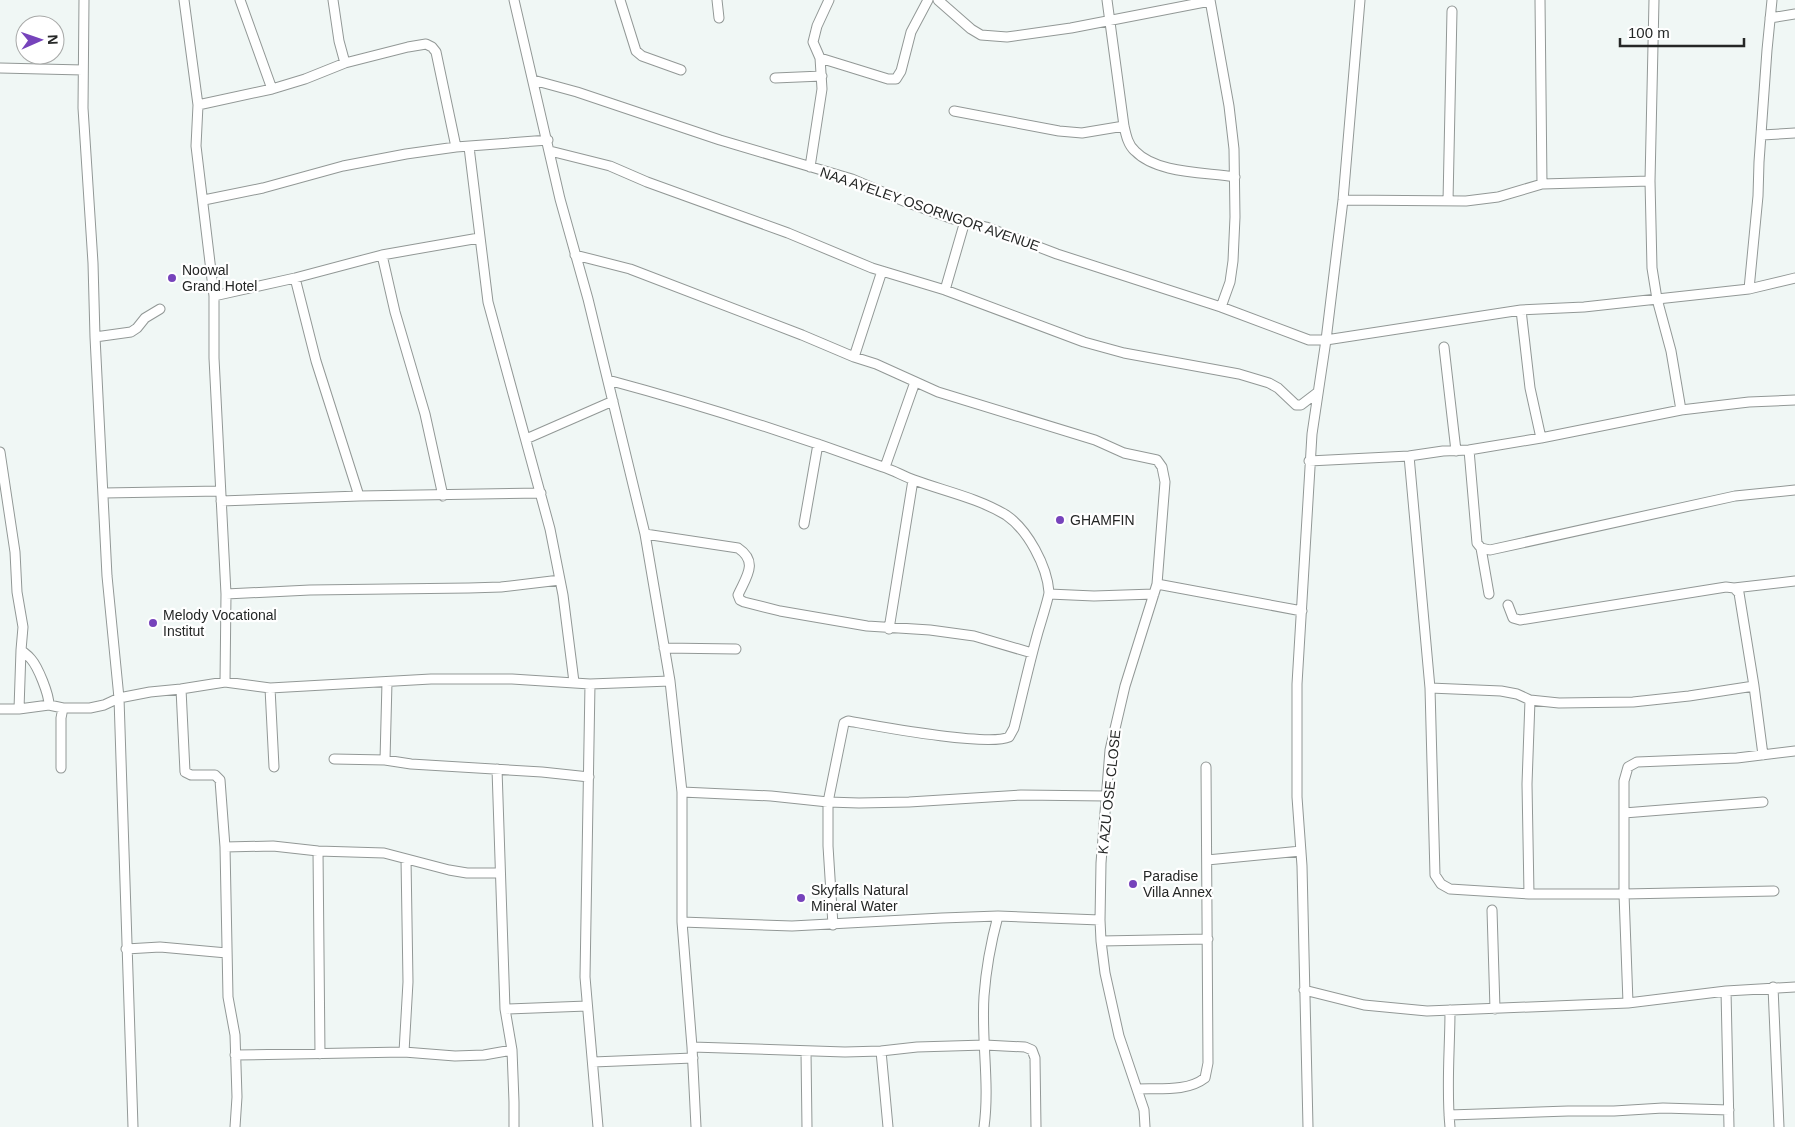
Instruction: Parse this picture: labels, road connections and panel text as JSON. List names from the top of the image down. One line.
{"streets":{"street":["NAA AYELEY OSORNGOR AVENUE","K AZU OSE CLOSE"]},"places":["Noowal Grand Hotel","GHAMFIN","Melody Vocational Institut","Paradise Villa Annex","Skyfalls Natural Mineral Water"],"scale_bar":"100 m","north":"right"}
